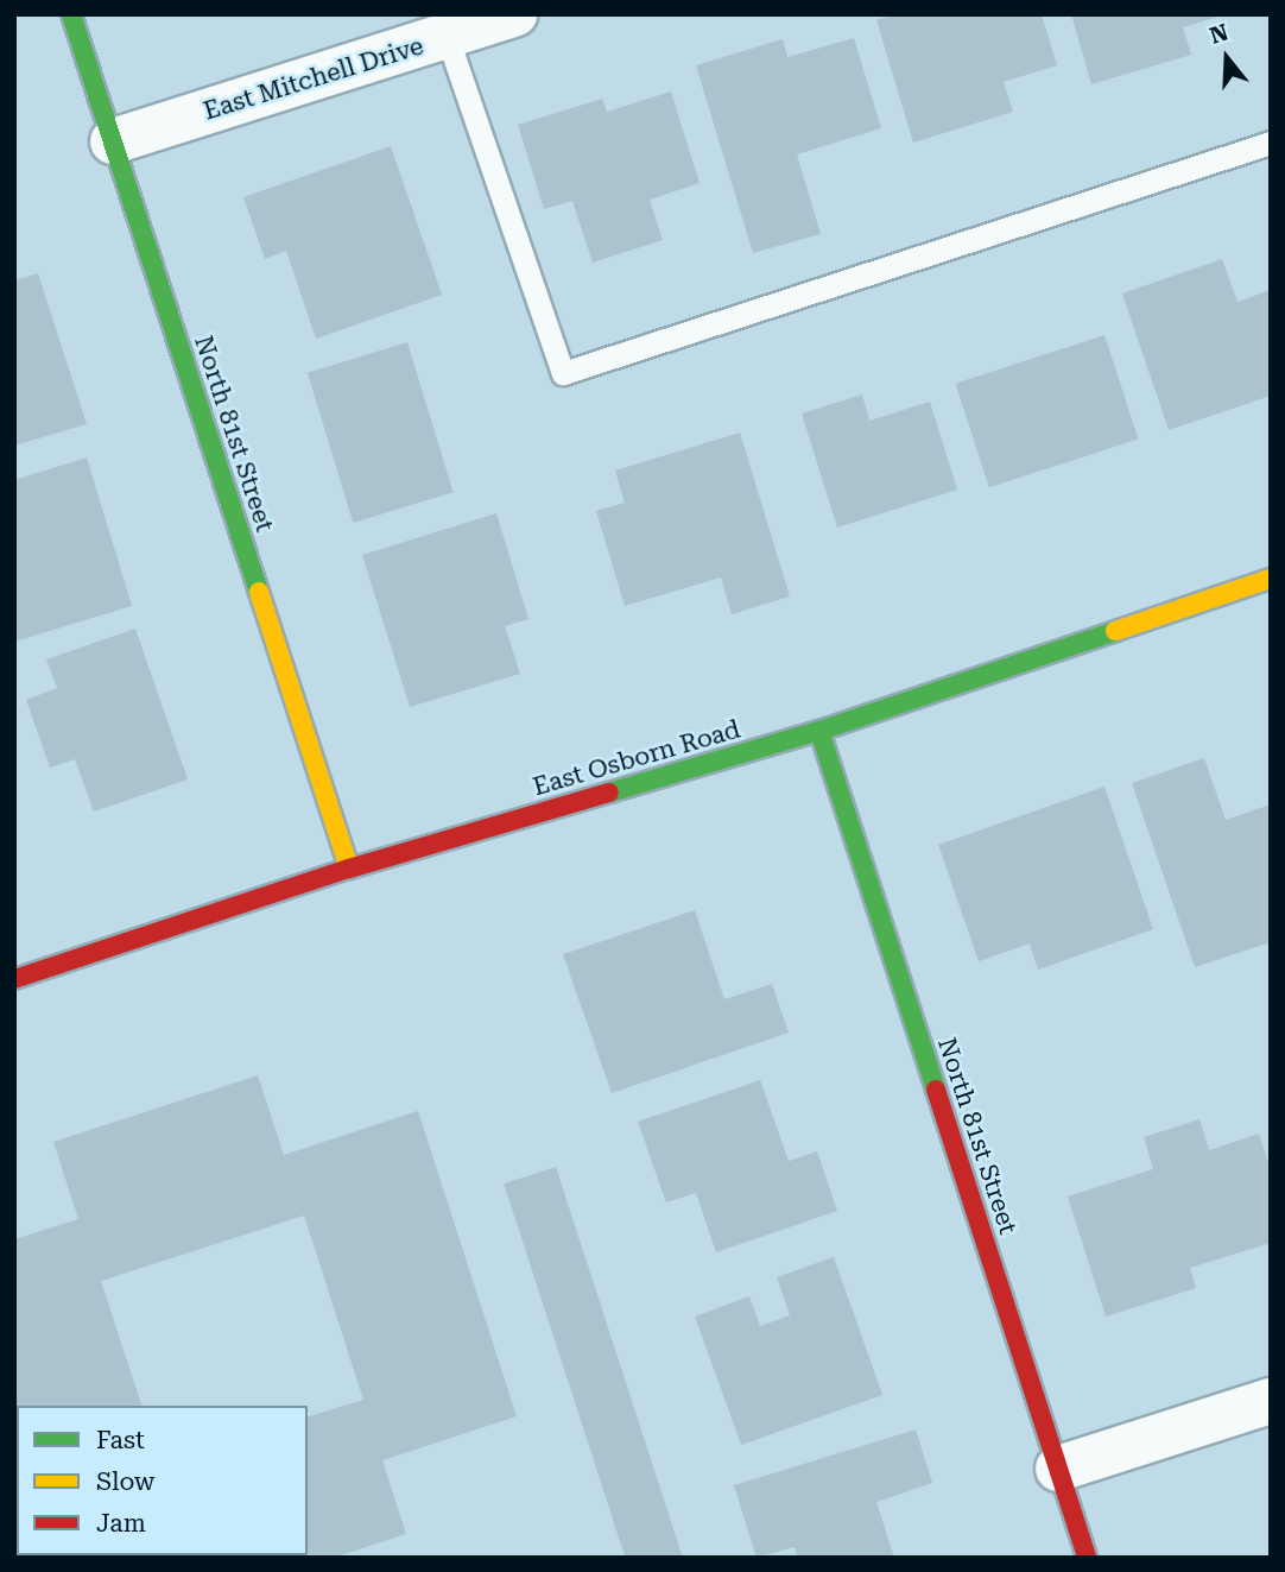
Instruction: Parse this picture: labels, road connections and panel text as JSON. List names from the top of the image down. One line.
{"streets":{"street":["East Mitchell Drive","North 81st Street","East Osborn Road"]},"crossings":[["East Mitchell Drive","North 81st Street"],["North 81st Street","East Osborn Road"]],"legend":["Fast","Slow","Jam"],"north":"top"}
